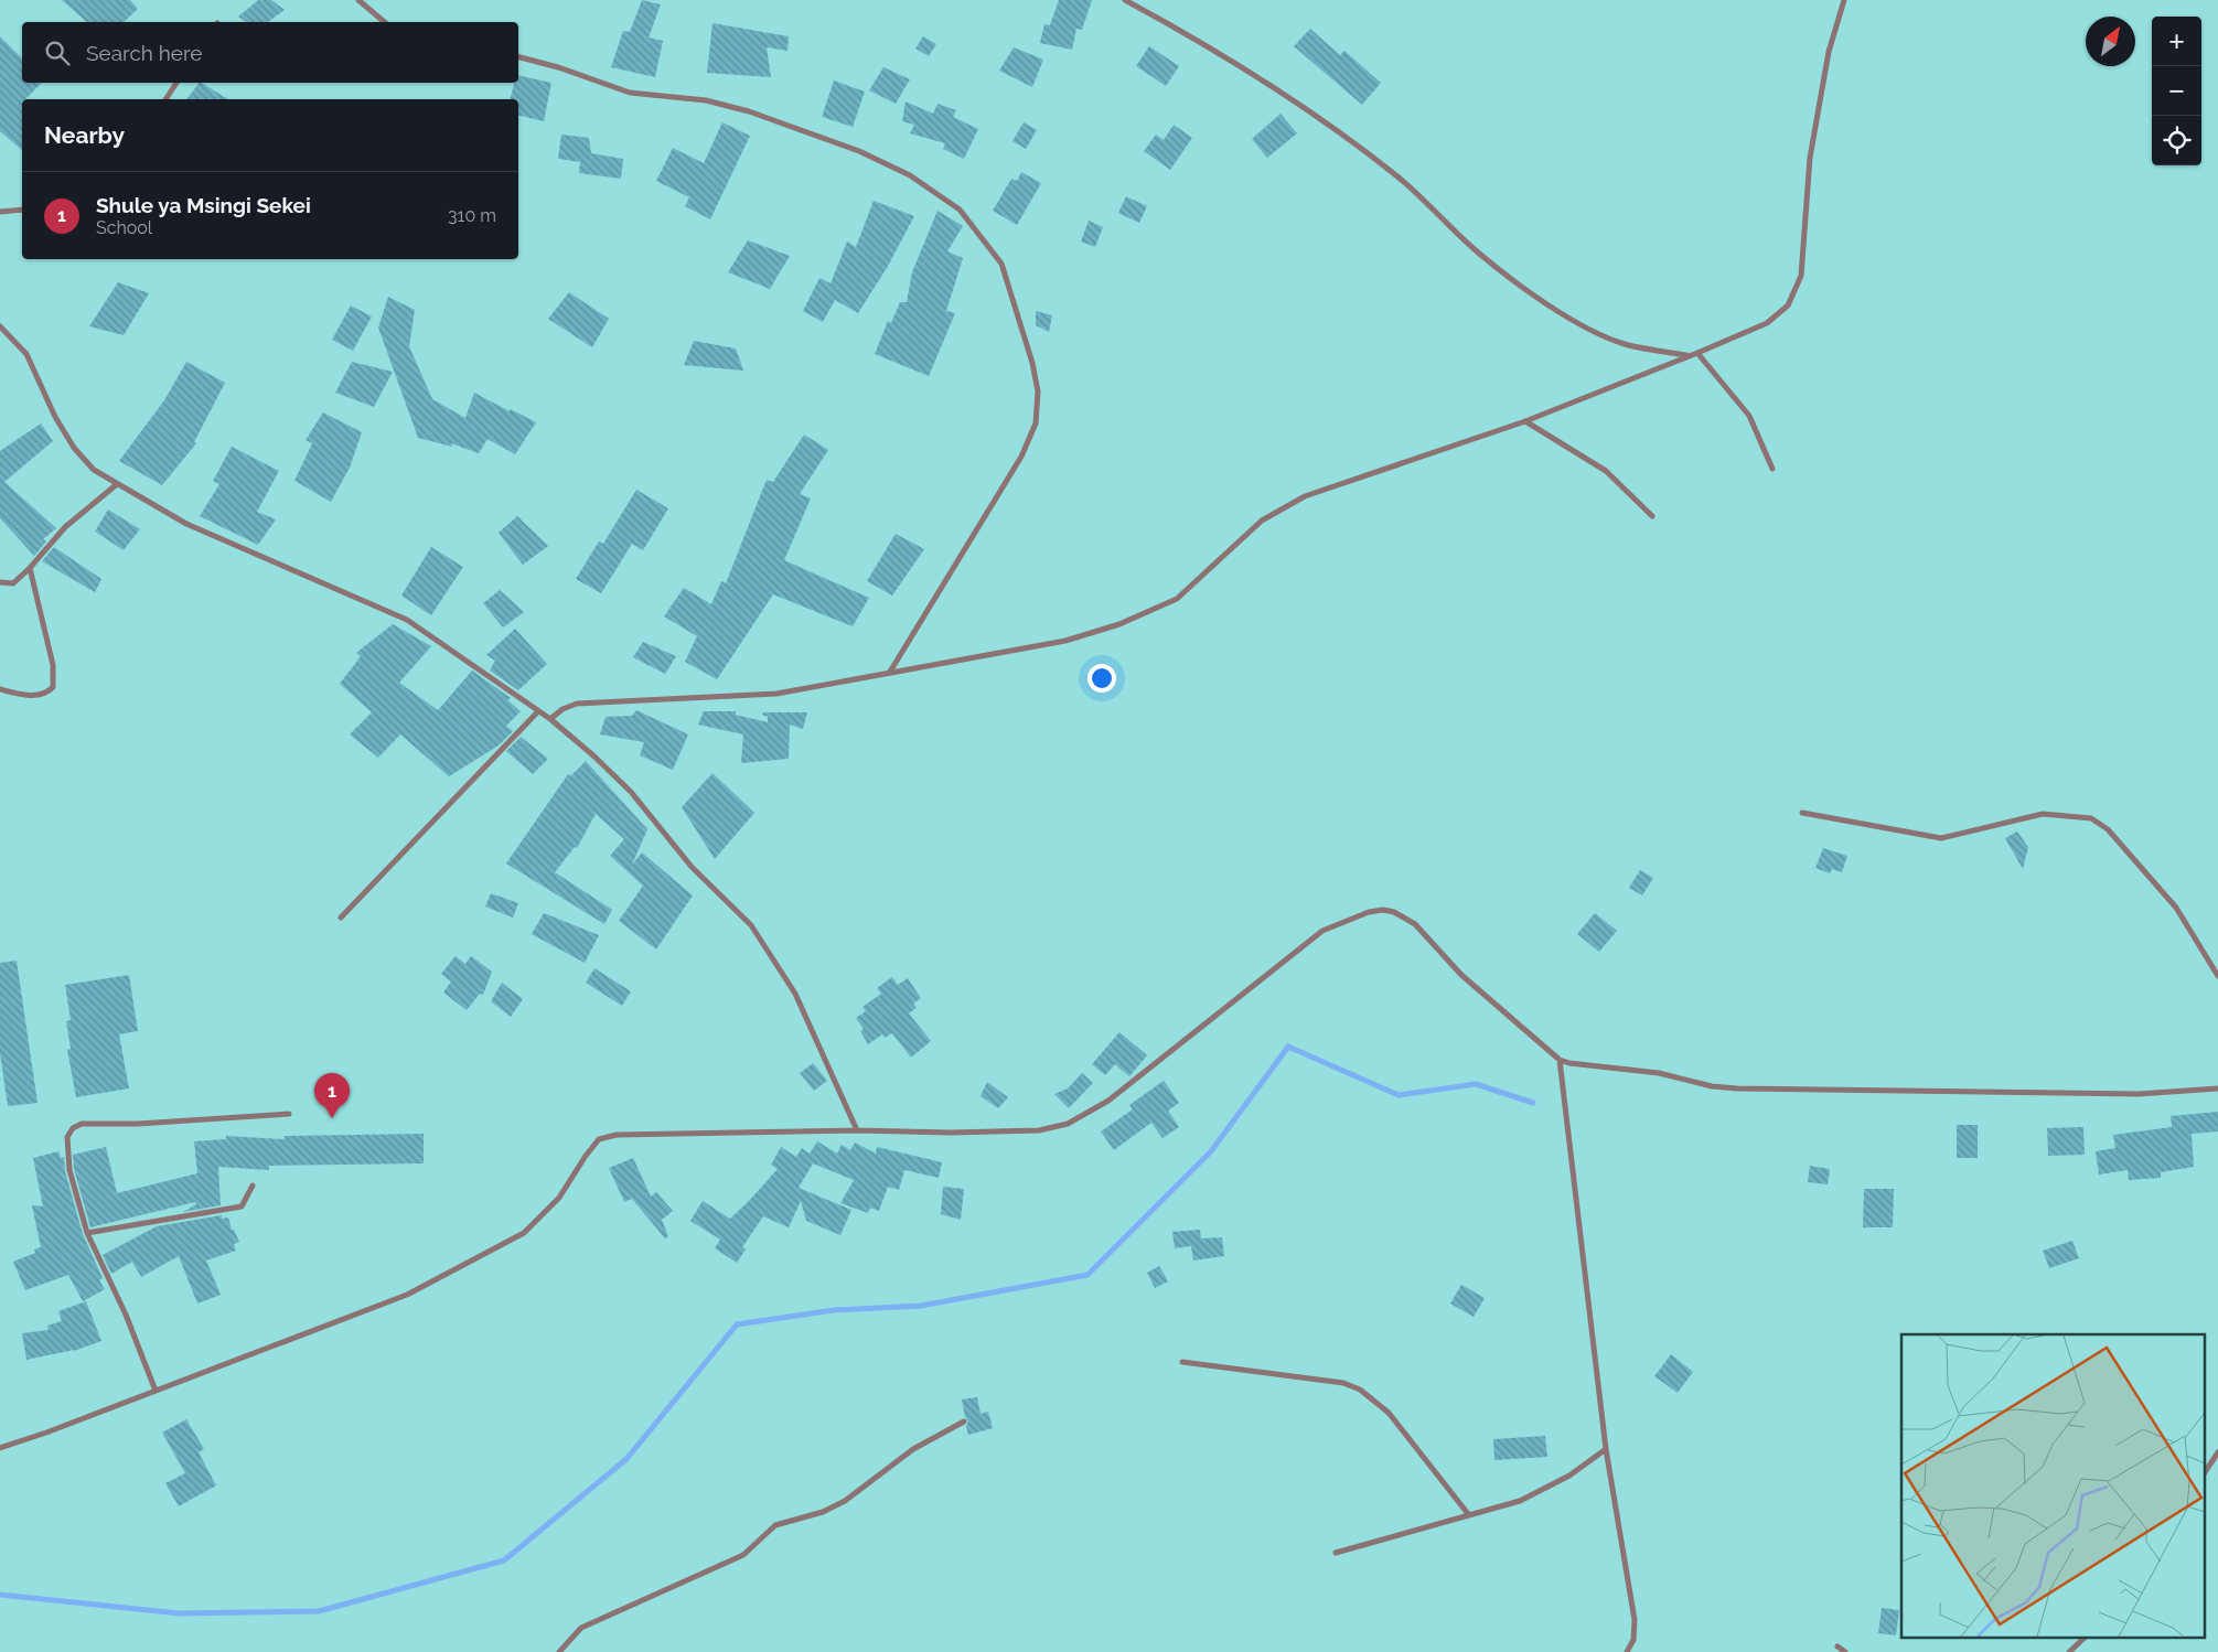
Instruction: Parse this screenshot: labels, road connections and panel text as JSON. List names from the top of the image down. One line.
{"north":"top right","page":{"map_buttons":["+","−"],"search":"Search here","heading":"Nearby","list":[{"mark":"1","name":"Shule ya Msingi Sekei","note":"School","value":"310 m"}],"pins":"1"}}
